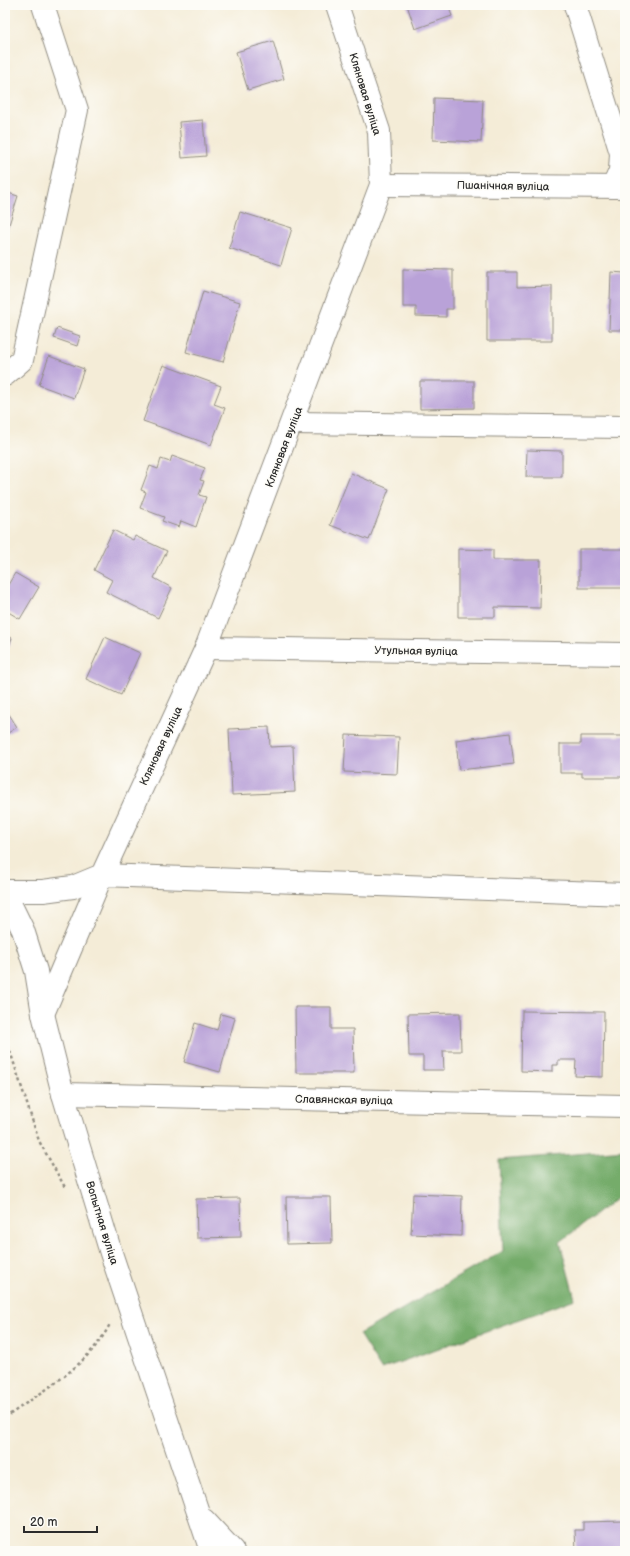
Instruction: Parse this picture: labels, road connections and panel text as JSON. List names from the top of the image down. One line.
{"streets":{"street":["Кляновая вуліца","Пшанічная вуліца","Утульная вуліца","Славянская вуліца","Вопытная вуліца"]},"crossings":[["Кляновая вуліца","Пшанічная вуліца"],["Кляновая вуліца","Утульная вуліца"],["Кляновая вуліца","Вопытная вуліца"],["Славянская вуліца","Вопытная вуліца"]],"scale_bar":"20 m"}
